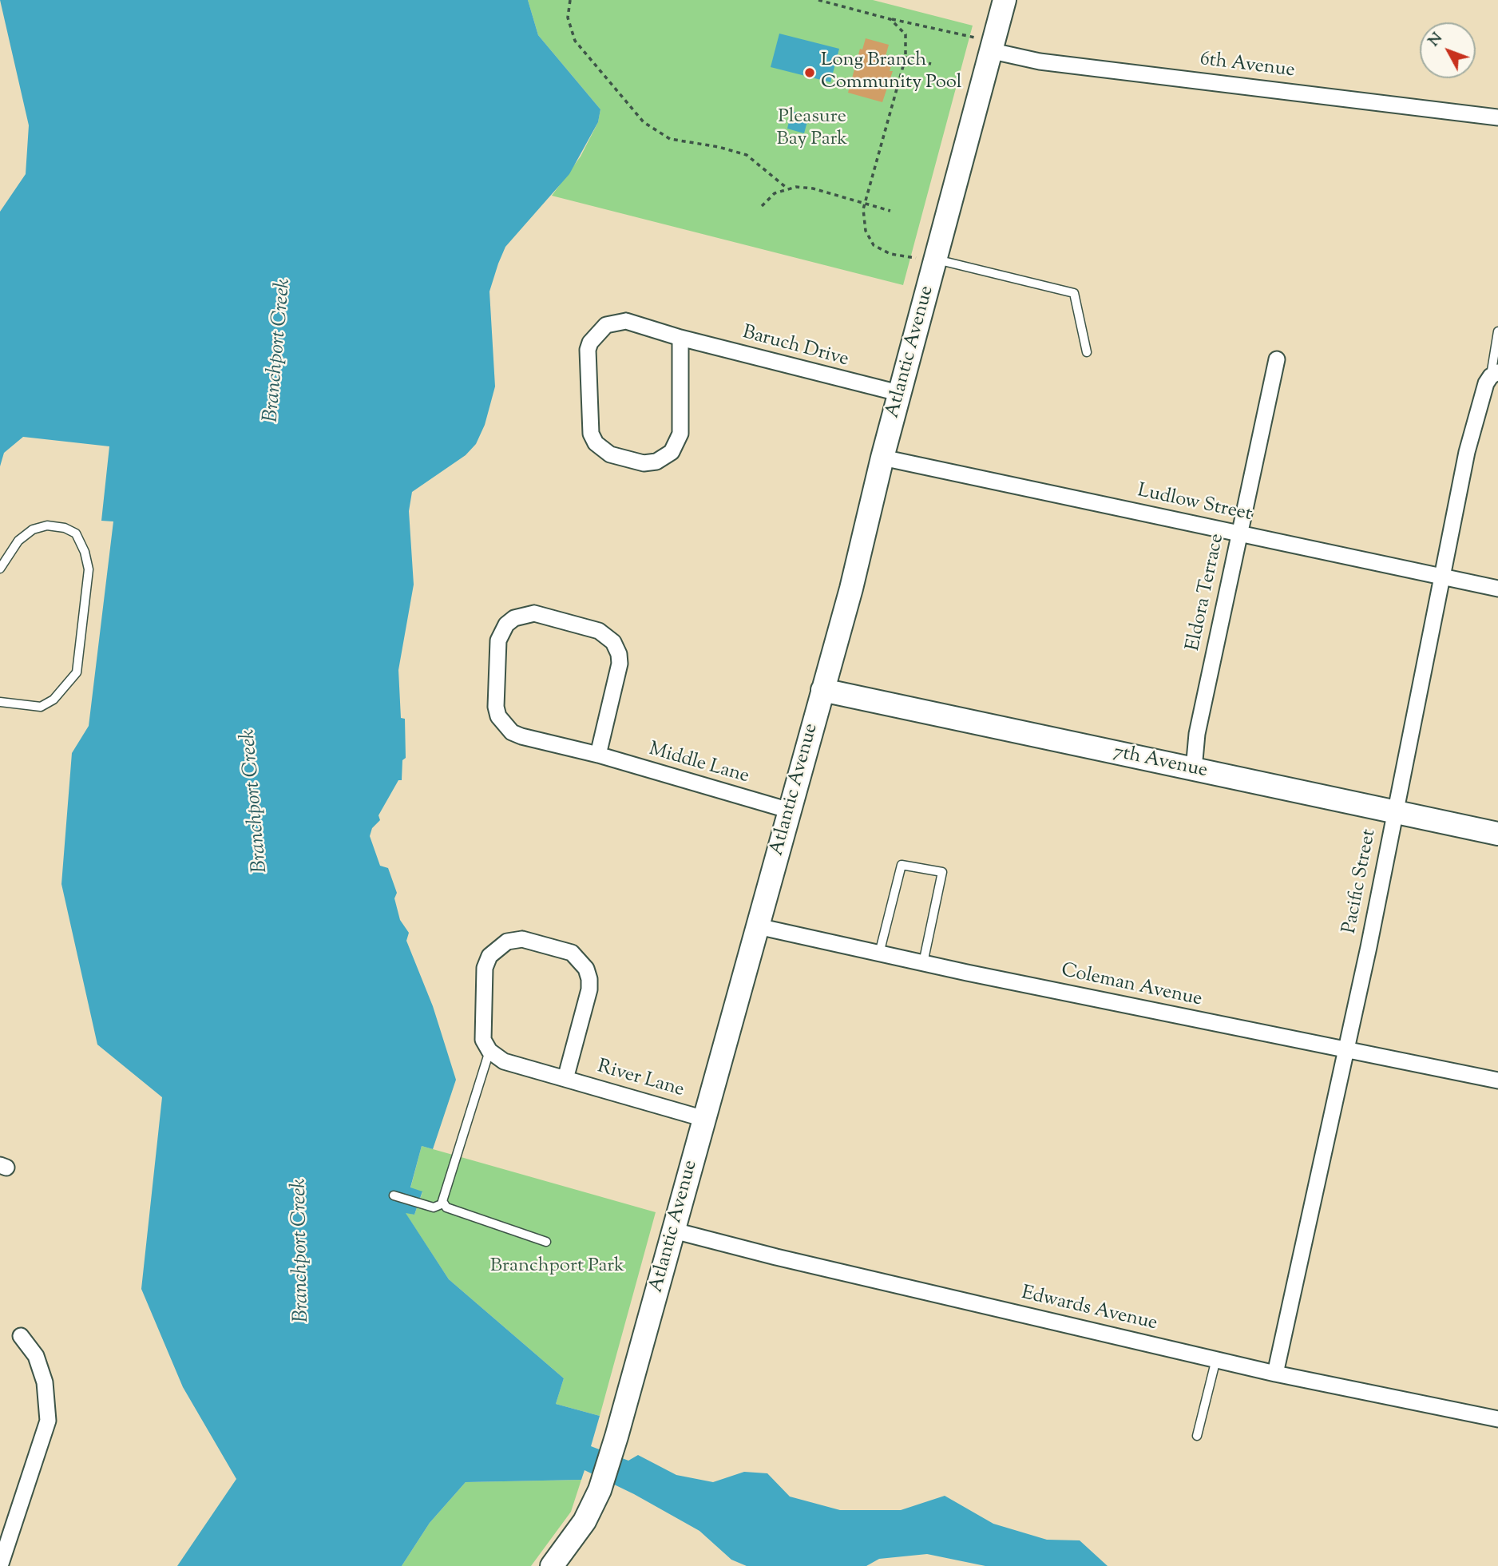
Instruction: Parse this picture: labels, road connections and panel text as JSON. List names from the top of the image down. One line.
{"streets":{"street":["6th Avenue","Baruch Drive","Atlantic Avenue","Ludlow Street","Eldora Terrace","7th Avenue","Middle Lane","Pacific Street","Coleman Avenue","River Lane","Edwards Avenue"]},"crossings":[["6th Avenue","Atlantic Avenue"],["Baruch Drive","Atlantic Avenue"],["Atlantic Avenue","Ludlow Street"],["Atlantic Avenue","7th Avenue"],["Atlantic Avenue","Middle Lane"],["Atlantic Avenue","Coleman Avenue"],["Atlantic Avenue","River Lane"],["Atlantic Avenue","Edwards Avenue"],["Ludlow Street","Eldora Terrace"],["Ludlow Street","Pacific Street"],["Eldora Terrace","7th Avenue"],["7th Avenue","Pacific Street"],["Pacific Street","Coleman Avenue"],["Pacific Street","Edwards Avenue"]],"water":["Branchport Creek"],"parks":["Pleasure Bay Park","Branchport Park"],"places":["Long Branch Community Pool"],"north":"top left"}
